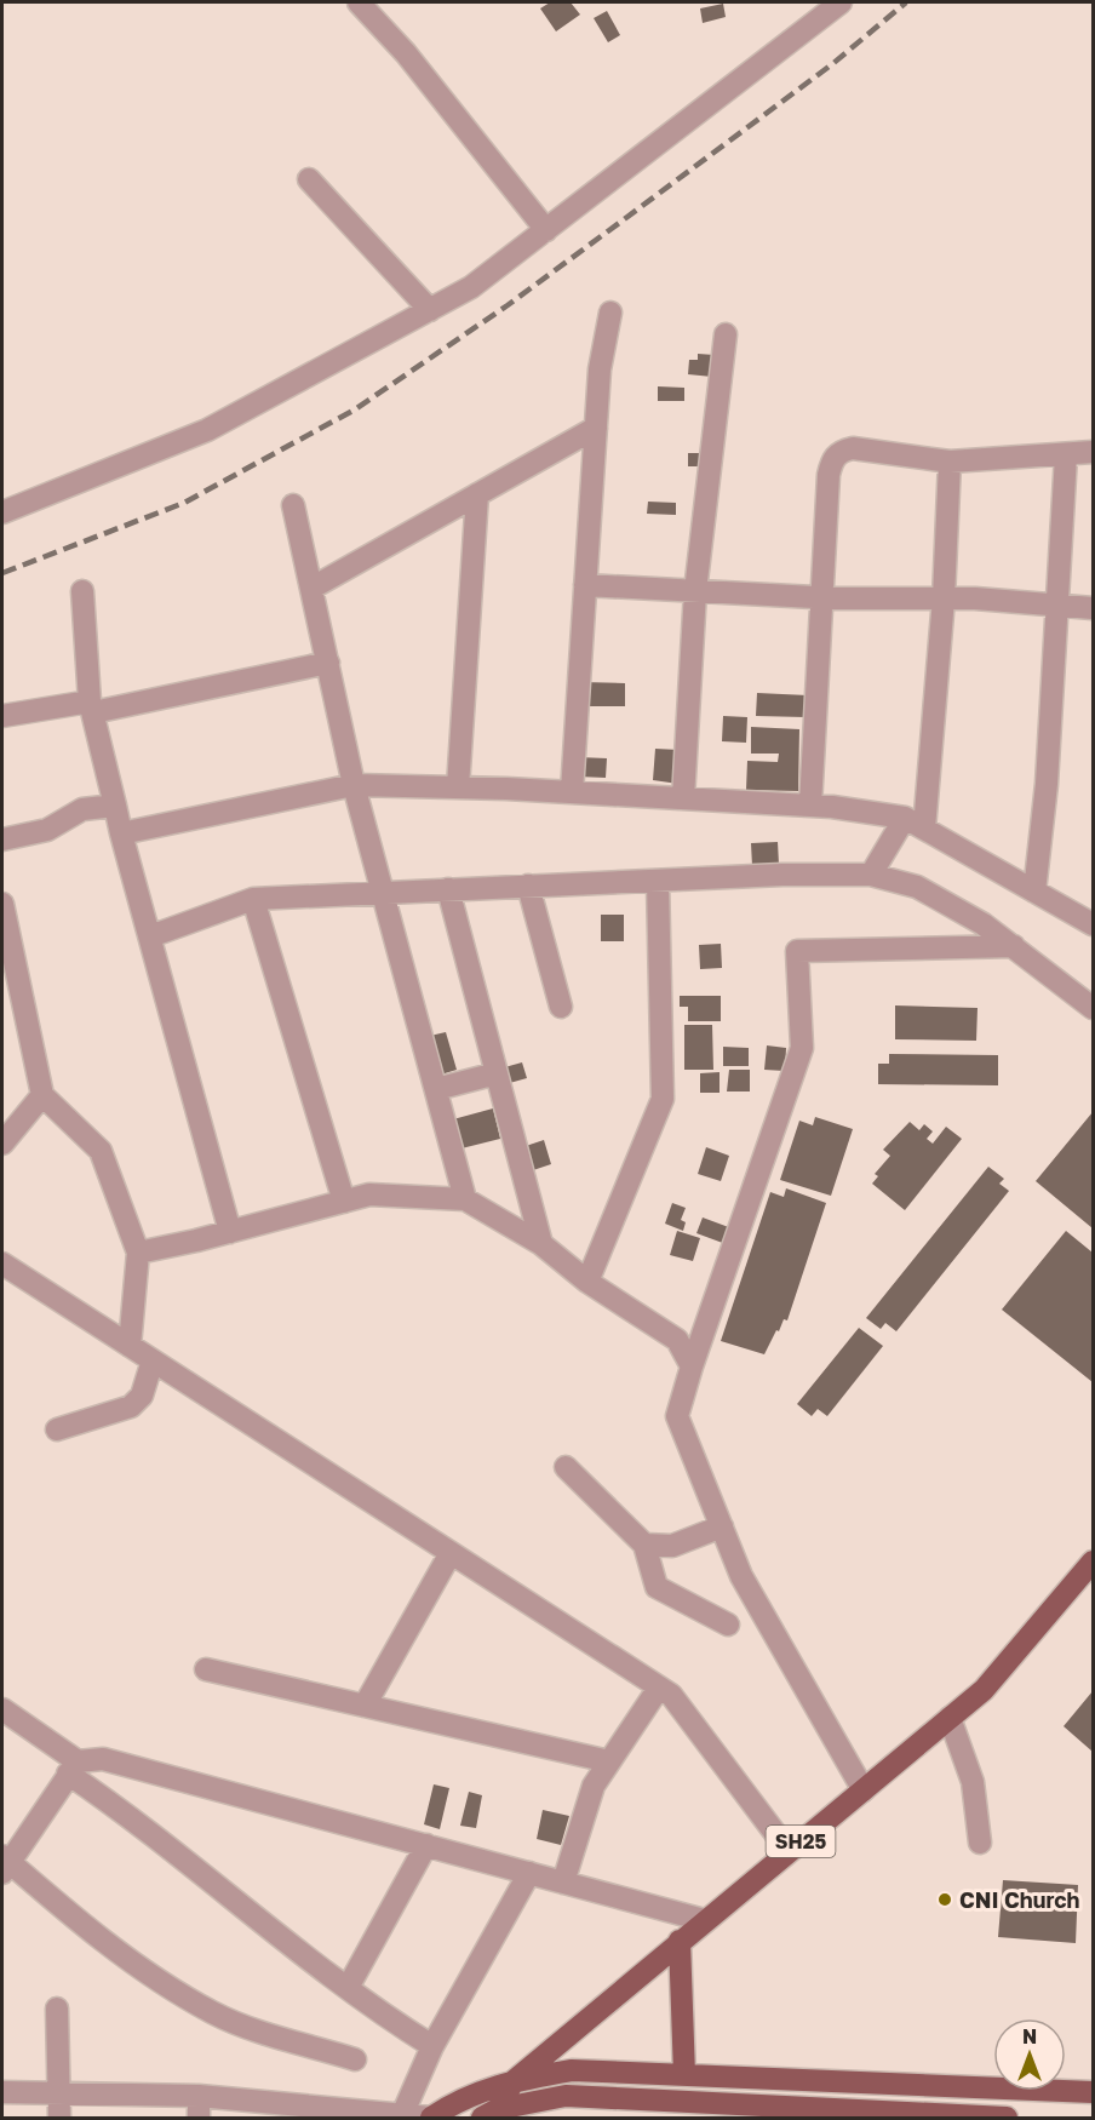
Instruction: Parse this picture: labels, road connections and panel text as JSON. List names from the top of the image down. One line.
{"streets":{"main road":["SH25"]},"places":["CNI Church"],"north":"top"}
